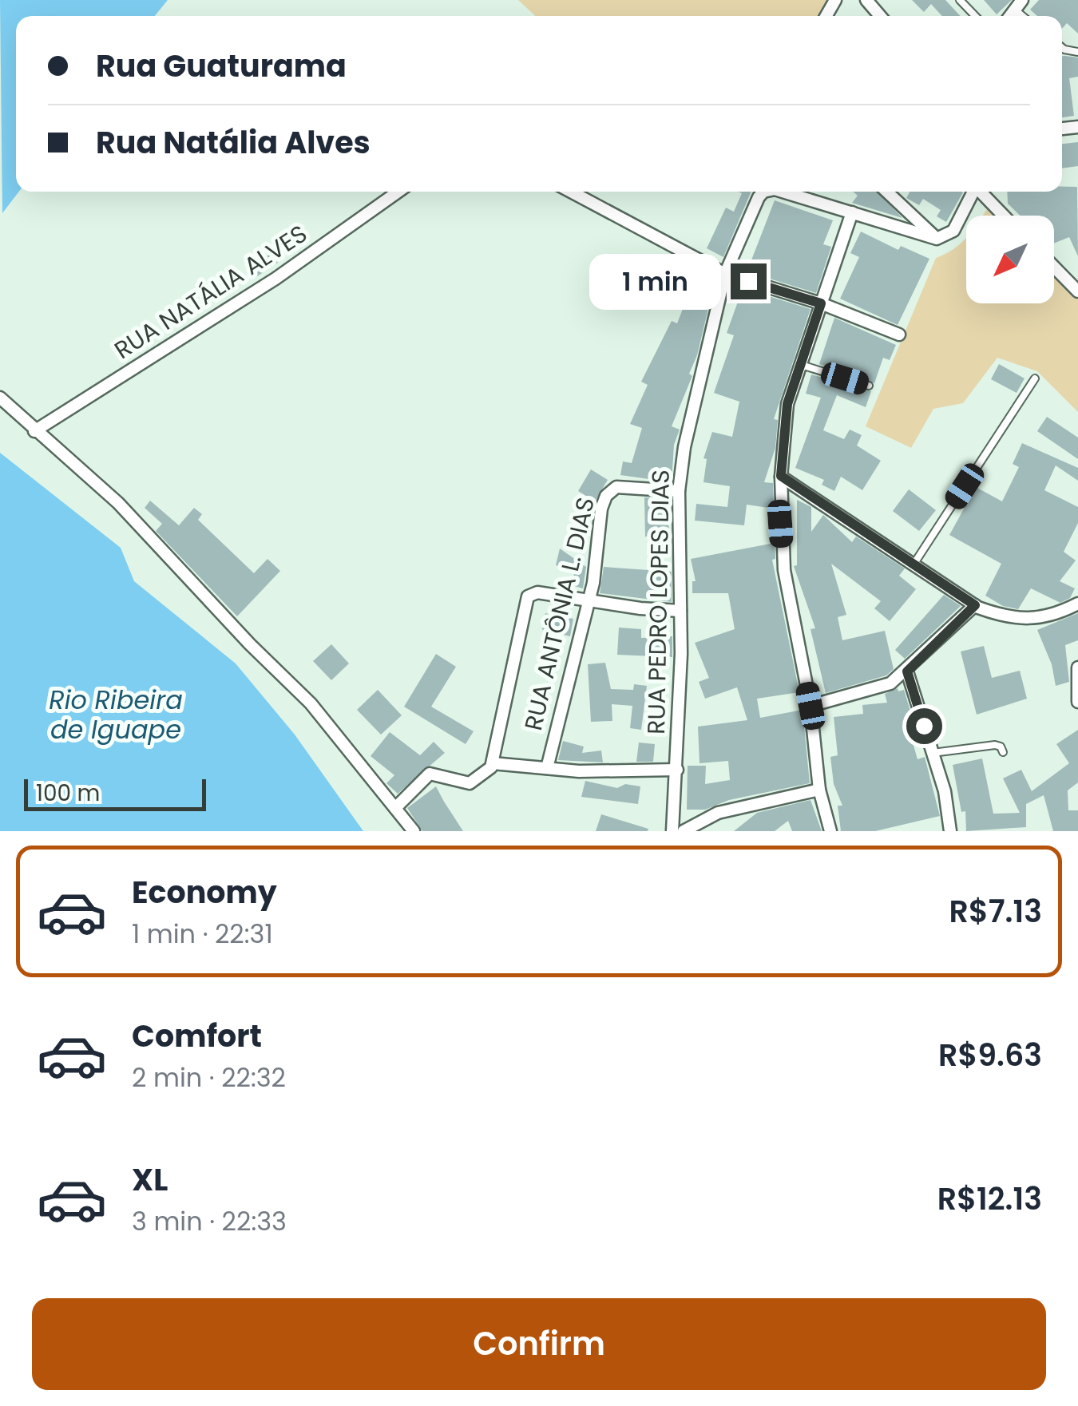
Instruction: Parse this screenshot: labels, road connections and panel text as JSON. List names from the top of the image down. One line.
{"streets":{"street":["RUA NATÁLIA ALVES","RUA PEDRO LOPES DIAS","RUA ANTÔNIA L. DIAS"]},"crossings":[["RUA PEDRO LOPES DIAS","RUA ANTÔNIA L. DIAS"]],"water":["Rio Ribeira de Iguape"],"scale_bar":"100 m","north":"bottom left","page":{"banner":["Rua Guaturama","Rua Natália Alves"],"bubble":"1 min","scale":"100 m","list":[{"name":"Economy","note":"1 min · 22:31","value":"R$7.13"},{"name":"Comfort","note":"2 min · 22:32","value":"R$9.63"},{"name":"XL","note":"3 min · 22:33","value":"R$12.13"}],"buttons":"Confirm"}}
